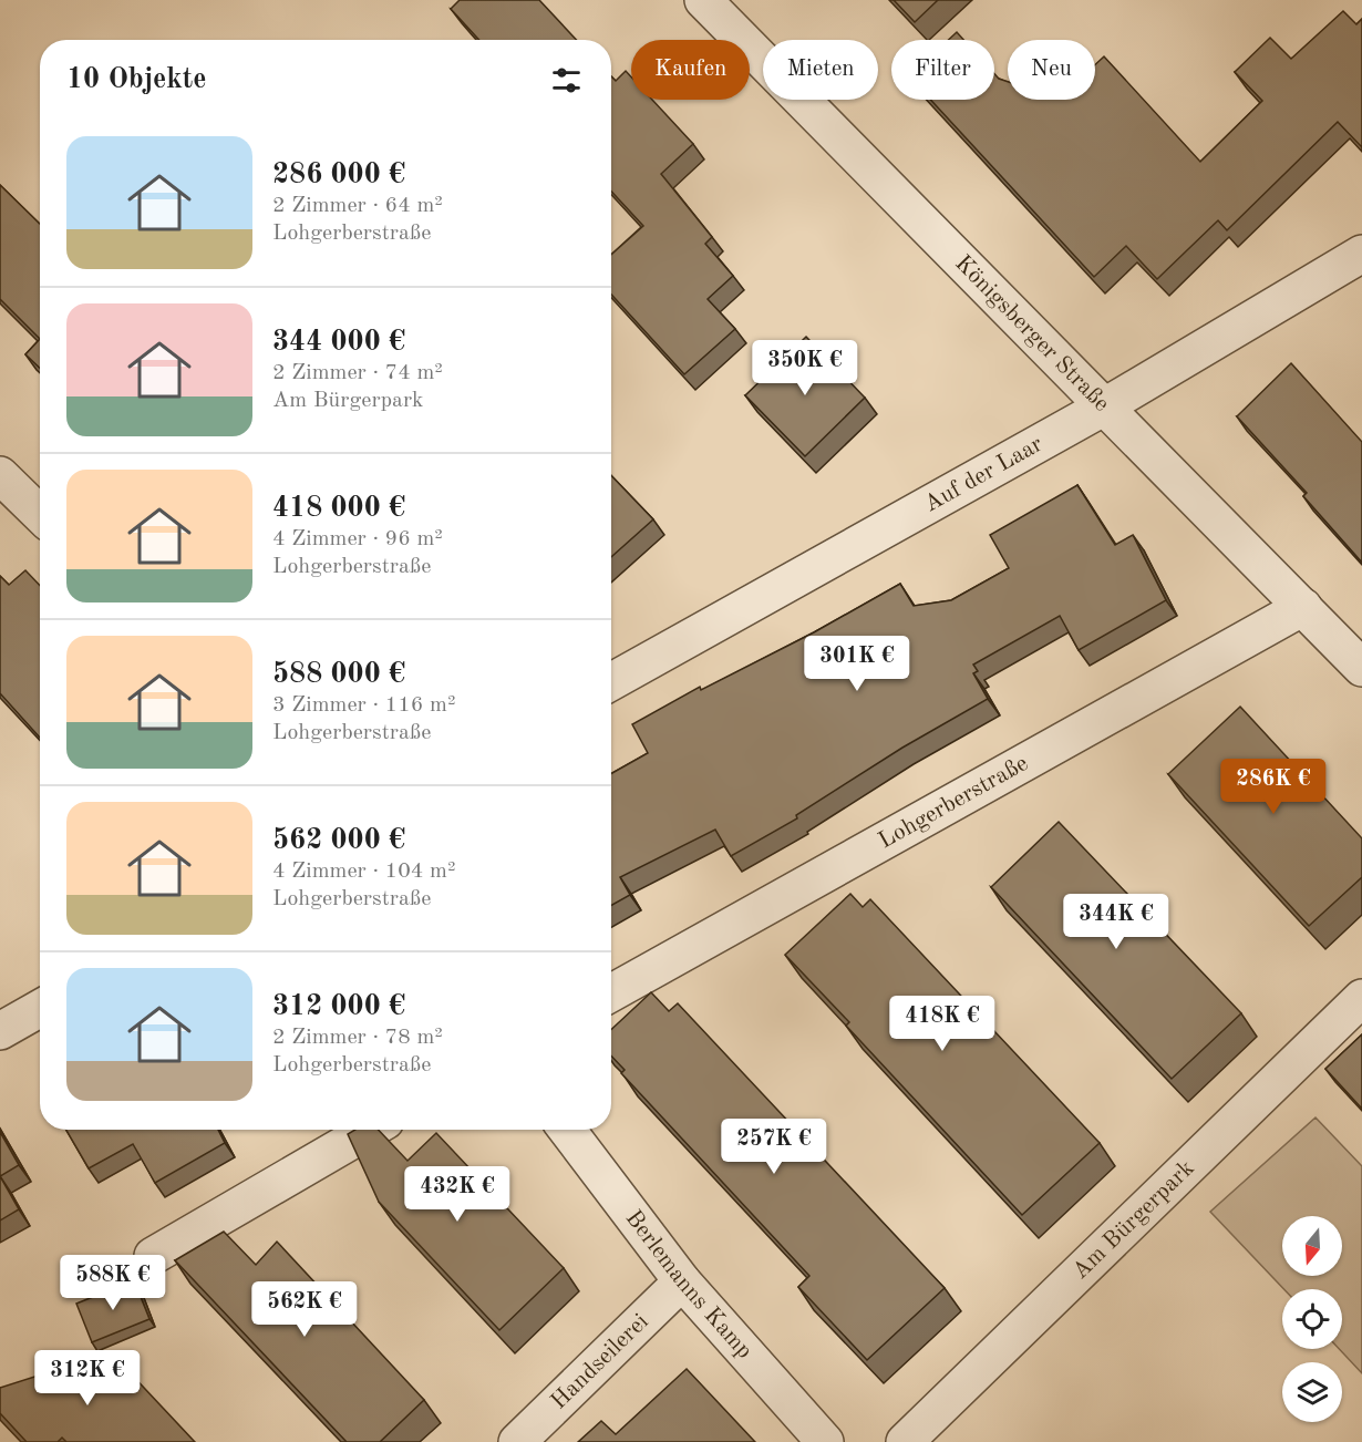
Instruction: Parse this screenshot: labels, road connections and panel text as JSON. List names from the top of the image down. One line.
{"streets":{"street":["Königsberger Straße","Auf der Laar","Lohgerberstraße","Am Bürgerpark","Berlemanns Kamp","Handseilerei"]},"crossings":[["Königsberger Straße","Auf der Laar"],["Königsberger Straße","Lohgerberstraße"],["Berlemanns Kamp","Handseilerei"]],"north":"bottom","page":{"chip":["Kaufen","Mieten","Filter","Neu"],"heading":"10 Objekte","list":[{"name":"286 000 €","note":"2 Zimmer · 64 m² · Lohgerberstraße"},{"name":"344 000 €","note":"2 Zimmer · 74 m² · Am Bürgerpark"},{"name":"418 000 €","note":"4 Zimmer · 96 m² · Lohgerberstraße"},{"name":"588 000 €","note":"3 Zimmer · 116 m² · Lohgerberstraße"},{"name":"562 000 €","note":"4 Zimmer · 104 m² · Lohgerberstraße"},{"name":"312 000 €","note":"2 Zimmer · 78 m² · Lohgerberstraße"}],"price":["350K €","301K €","286K €","344K €","418K €","257K €","432K €","588K €","562K €","312K €"]}}
